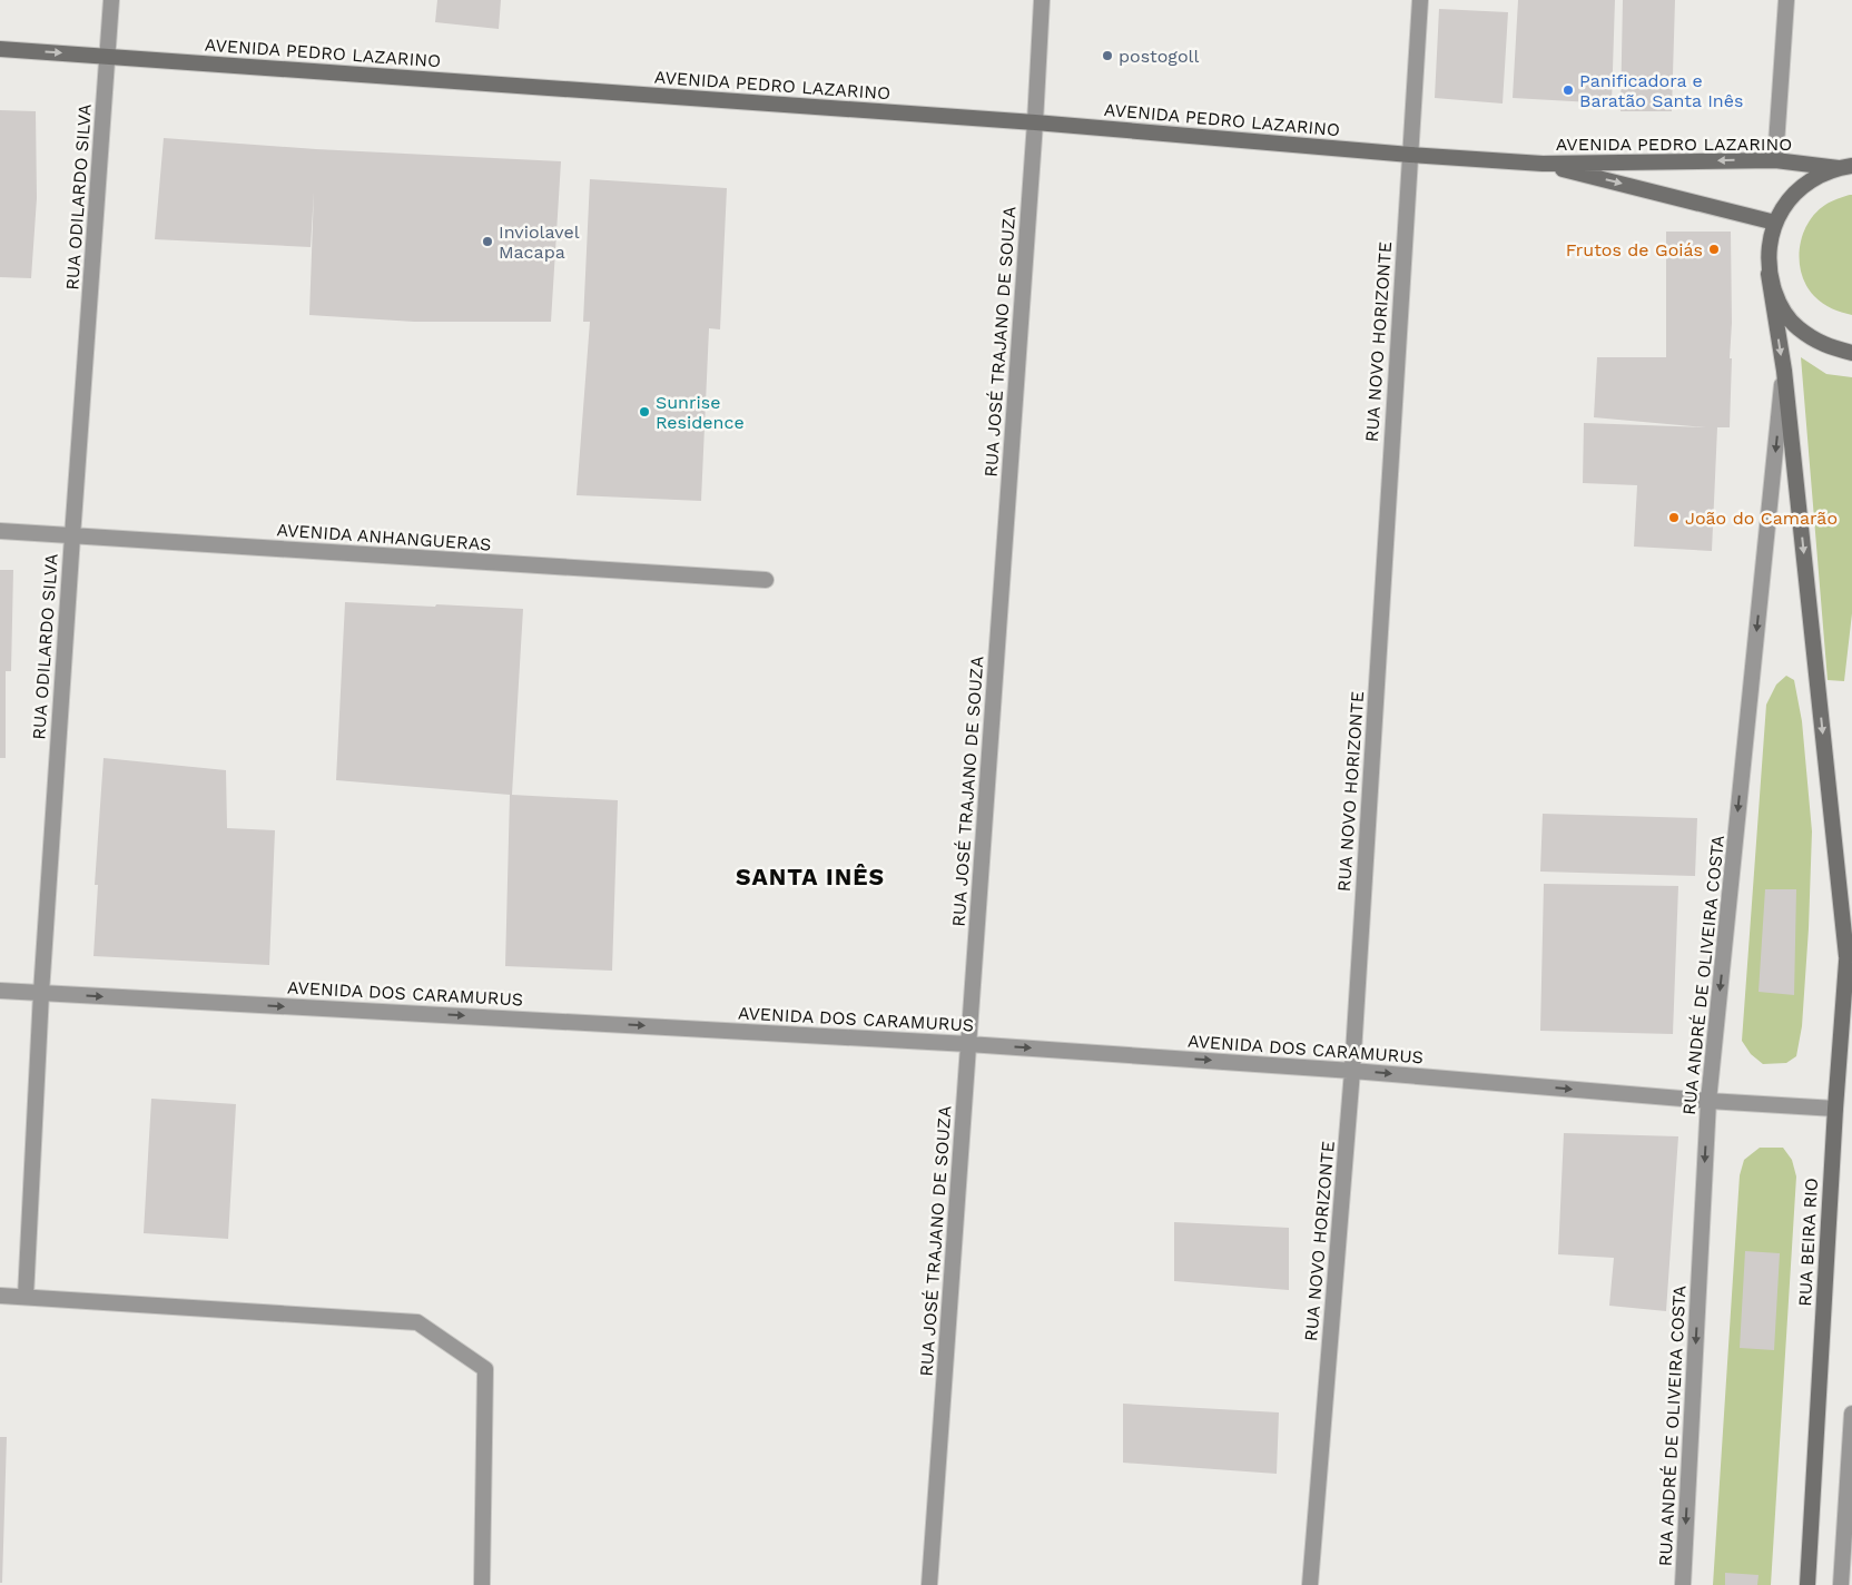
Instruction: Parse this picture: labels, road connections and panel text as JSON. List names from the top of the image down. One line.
{"streets":{"main road":["AVENIDA PEDRO LAZARINO","RUA ANDRÉ DE OLIVEIRA COSTA","RUA BEIRA RIO"],"street":["RUA ODILARDO SILVA","RUA JOSÉ TRAJANO DE SOUZA","RUA NOVO HORIZONTE","AVENIDA ANHANGUERAS","AVENIDA DOS CARAMURUS"]},"crossings":[["AVENIDA PEDRO LAZARINO","RUA ODILARDO SILVA"],["AVENIDA PEDRO LAZARINO","RUA JOSÉ TRAJANO DE SOUZA"],["AVENIDA PEDRO LAZARINO","RUA NOVO HORIZONTE"],["RUA ODILARDO SILVA","AVENIDA ANHANGUERAS"],["RUA ODILARDO SILVA","AVENIDA DOS CARAMURUS"],["RUA JOSÉ TRAJANO DE SOUZA","AVENIDA DOS CARAMURUS"],["RUA NOVO HORIZONTE","AVENIDA DOS CARAMURUS"],["RUA ANDRÉ DE OLIVEIRA COSTA","AVENIDA DOS CARAMURUS"],["RUA ANDRÉ DE OLIVEIRA COSTA","RUA BEIRA RIO"],["AVENIDA DOS CARAMURUS","RUA BEIRA RIO"]],"one_way":["RUA ANDRÉ DE OLIVEIRA COSTA","AVENIDA DOS CARAMURUS"],"districts":["SANTA INÊS"],"places":["postogoll","Panificadora e Baratão Santa Inês","Inviolavel Macapa","Frutos de Goiás","Sunrise Residence","João do Camarão"]}
